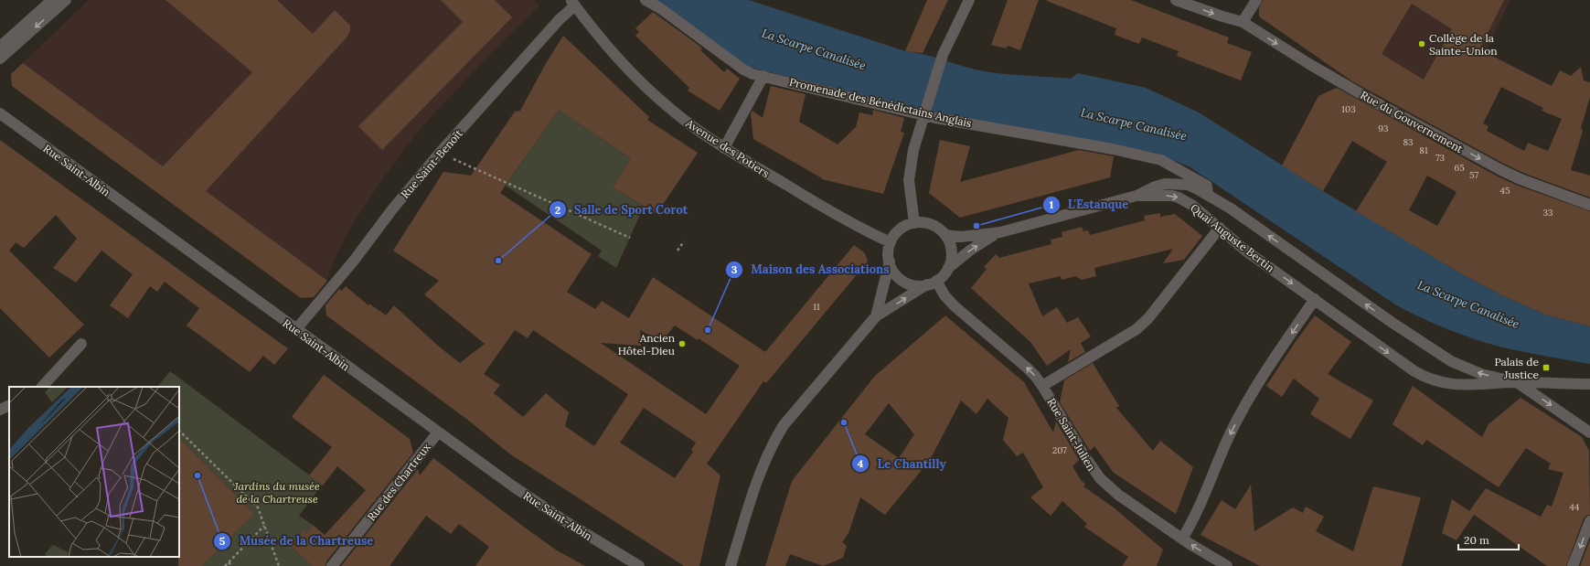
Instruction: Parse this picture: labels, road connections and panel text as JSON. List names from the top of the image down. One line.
{"streets":{"street":["Promenade des Bénédictains Anglais","Rue du Gouvernement","Avenue des Potiers","Rue Saint-Benoït","Rue Saint-Albin","Quai Auguste Bertin","Rue Saint-Julien","Rue des Chartreux"]},"crossings":[["Promenade des Bénédictains Anglais","Quai Auguste Bertin"],["Avenue des Potiers","Rue Saint-Benoït"],["Avenue des Potiers","Rue Saint-Julien"],["Rue Saint-Benoït","Rue Saint-Albin"],["Rue Saint-Albin","Rue des Chartreux"]],"one_way":["Rue du Gouvernement","Rue Saint-Julien"],"water":["La Scarpe Canalisée"],"parks":["Jardins du musée de la Chartreuse"],"places":{"other":["Collège de la Sainte-Union","L'Estanque","Salle de Sport Corot","Maison des Associations","Ancien Hôtel-Dieu","Le Chantilly","Musée de la Chartreuse"],"transit":["Palais de Justice"]},"house_numbers":["103","93","83","81","73","65","57","45","33","11","207","44"],"scale_bar":"20 m"}
